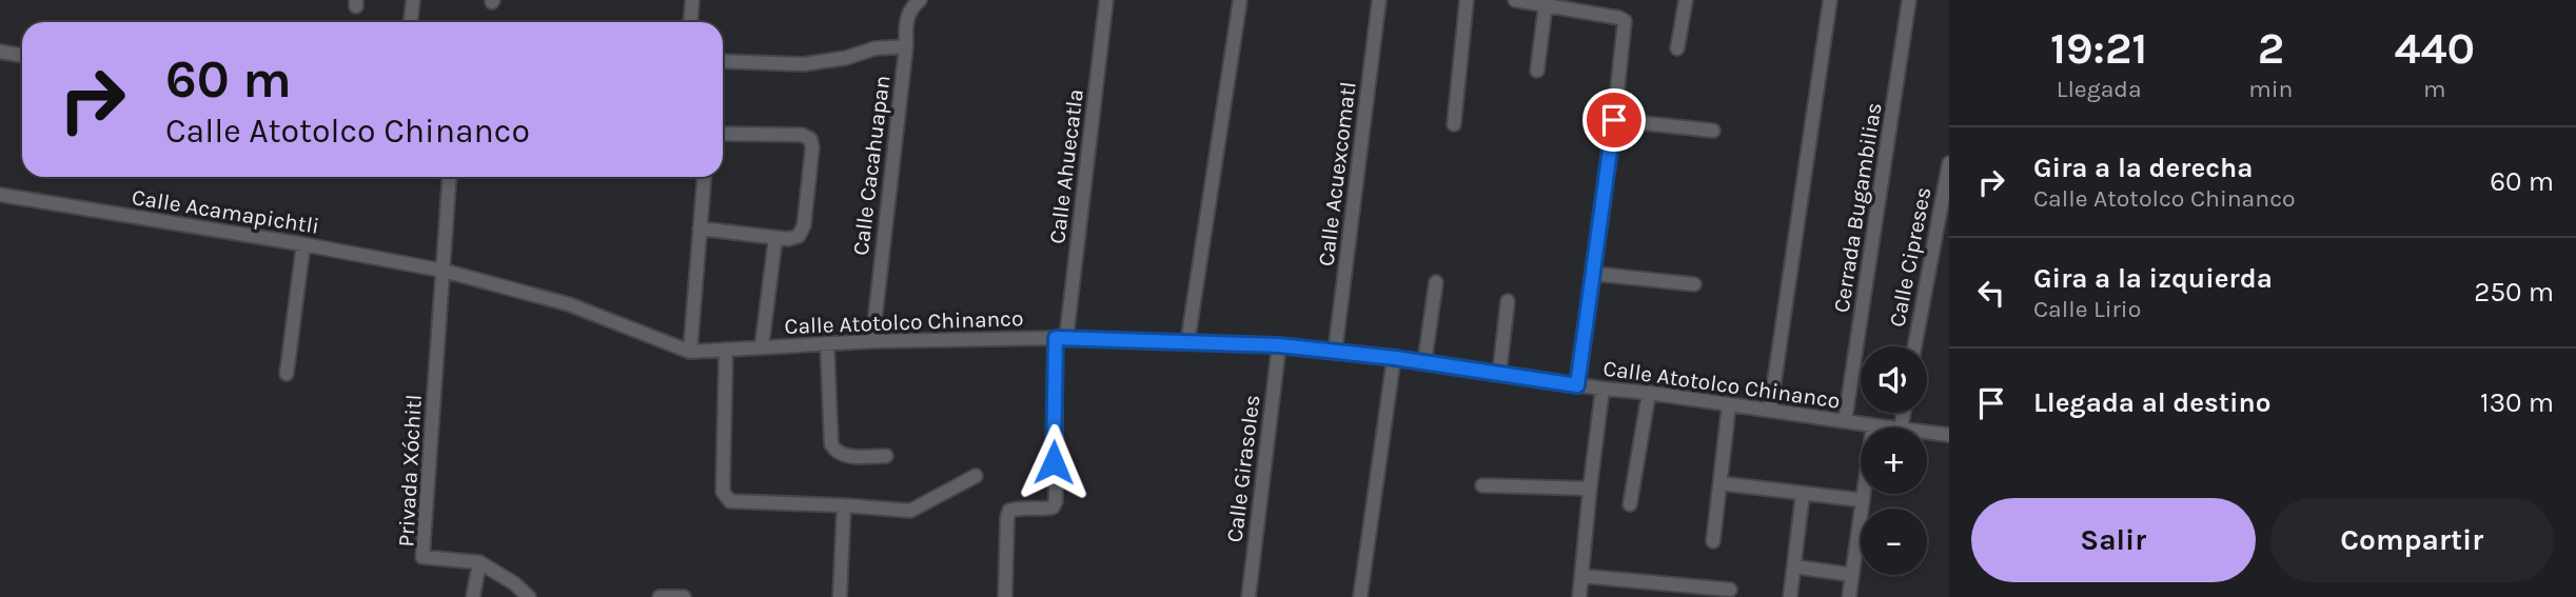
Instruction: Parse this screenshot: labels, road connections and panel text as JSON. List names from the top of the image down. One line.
{"streets":{"street":["Calle Cacahuapan","Calle Ahuecatla","Calle Acuexcomatl","Cerrada Bugambilias","Calle Acamapichtli","Calle Cipreses","Calle Atotolco Chinanco","Calle Girasoles","Privada Xóchitl"]},"crossings":[["Calle Cacahuapan","Calle Atotolco Chinanco"],["Calle Ahuecatla","Calle Atotolco Chinanco"],["Calle Acuexcomatl","Calle Atotolco Chinanco"],["Cerrada Bugambilias","Calle Atotolco Chinanco"],["Calle Acamapichtli","Calle Atotolco Chinanco"],["Calle Acamapichtli","Privada Xóchitl"],["Calle Atotolco Chinanco","Calle Girasoles"],["Calle Atotolco Chinanco","Privada Xóchitl"]],"page":{"eta":["19:21","Llegada","2","min","440","m"],"turn":["60 m","Calle Atotolco Chinanco"],"list":[{"name":"Gira a la derecha","note":"Calle Atotolco Chinanco","value":"60 m"},{"name":"Gira a la izquierda","note":"Calle Lirio","value":"250 m"},{"name":"Llegada al destino","value":"130 m"}],"map_buttons":["+","−"],"buttons":["Salir","Compartir"]}}
